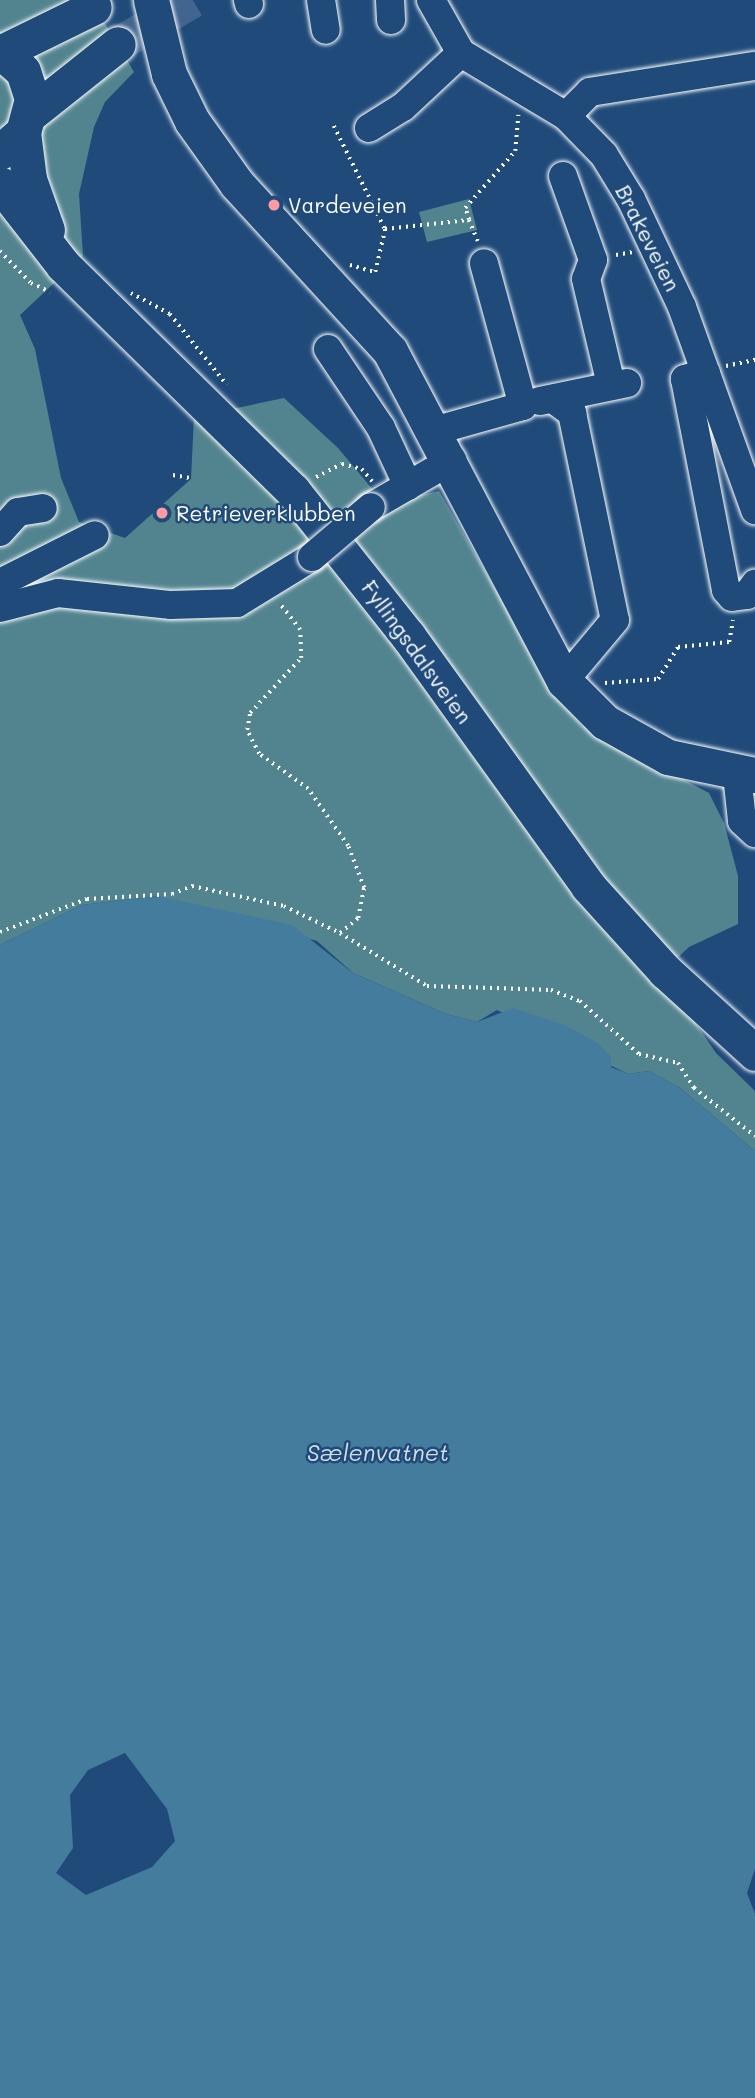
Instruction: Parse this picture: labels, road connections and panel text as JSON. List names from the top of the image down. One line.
{"streets":{"main road":["Fyllingsdalsveien"],"street":["Brakeveien"]},"water":["Sælenvatnet"],"places":["Vardeveien","Retrieverklubben"]}
